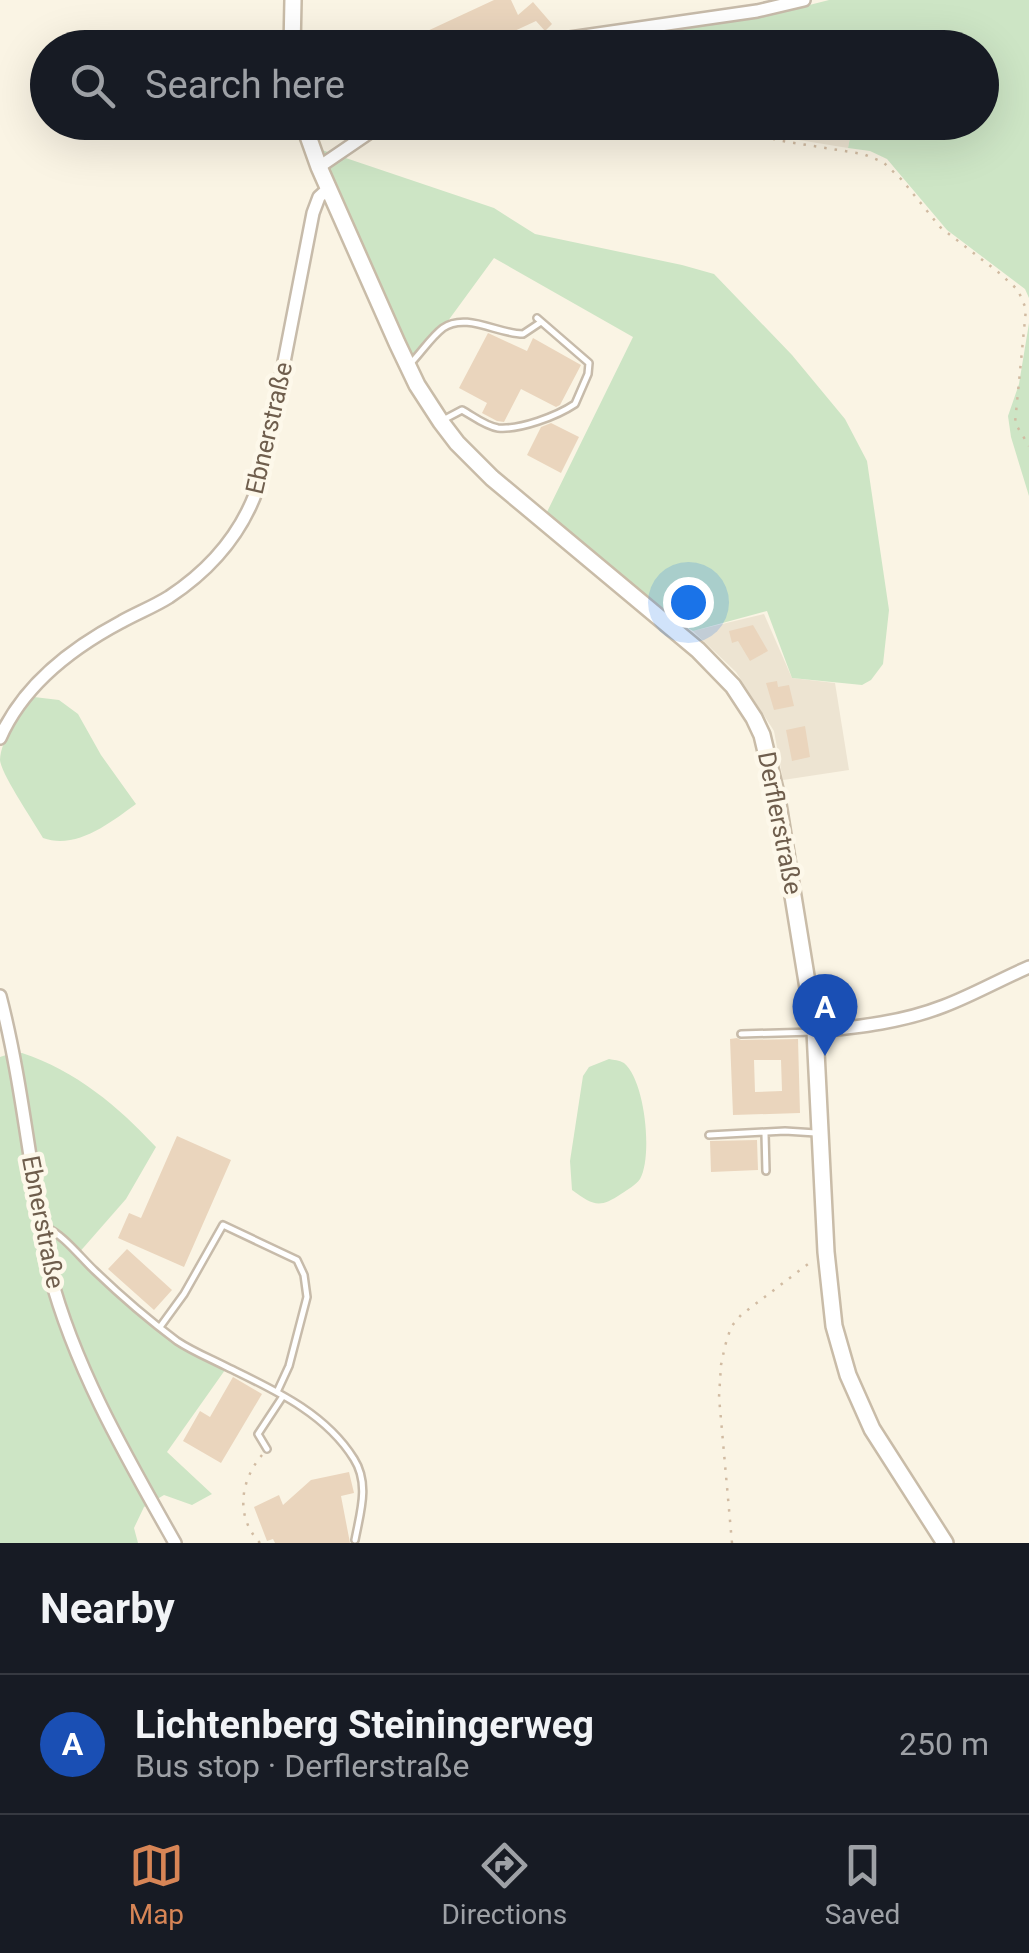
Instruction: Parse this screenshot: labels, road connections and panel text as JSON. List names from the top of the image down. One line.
{"streets":{"street":["Ebnerstraße","Derflerstraße"]},"crossings":[["Ebnerstraße","Derflerstraße"]],"page":{"search":"Search here","pins":"A","heading":"Nearby","list":[{"mark":"A","name":"Lichtenberg Steiningerweg","note":"Bus stop · Derflerstraße","value":"250 m"}],"nav":["Map","Directions","Saved"]}}
